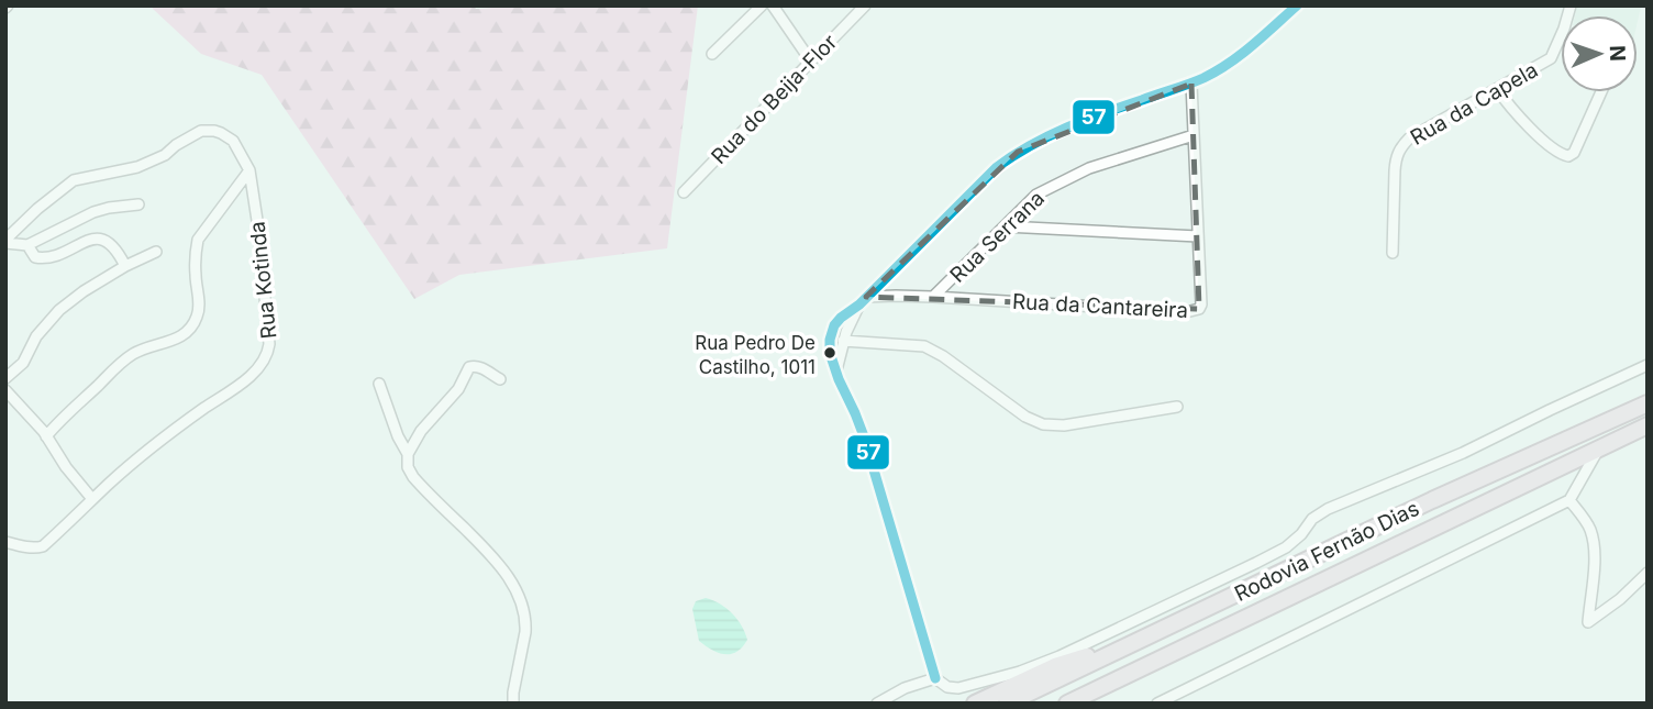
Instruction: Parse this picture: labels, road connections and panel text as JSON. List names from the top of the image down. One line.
{"streets":{"highway":["Rodovia Fernão Dias"],"street":["Rua do Beija-Flor","Rua da Capela","Rua Serrana","Rua Kotinda","Rua da Cantareira"]},"crossings":[["Rua Serrana","Rua da Cantareira"]],"places":["Rua Pedro De Castilho, 1011"],"lines":["transit line 57"],"north":"right"}
